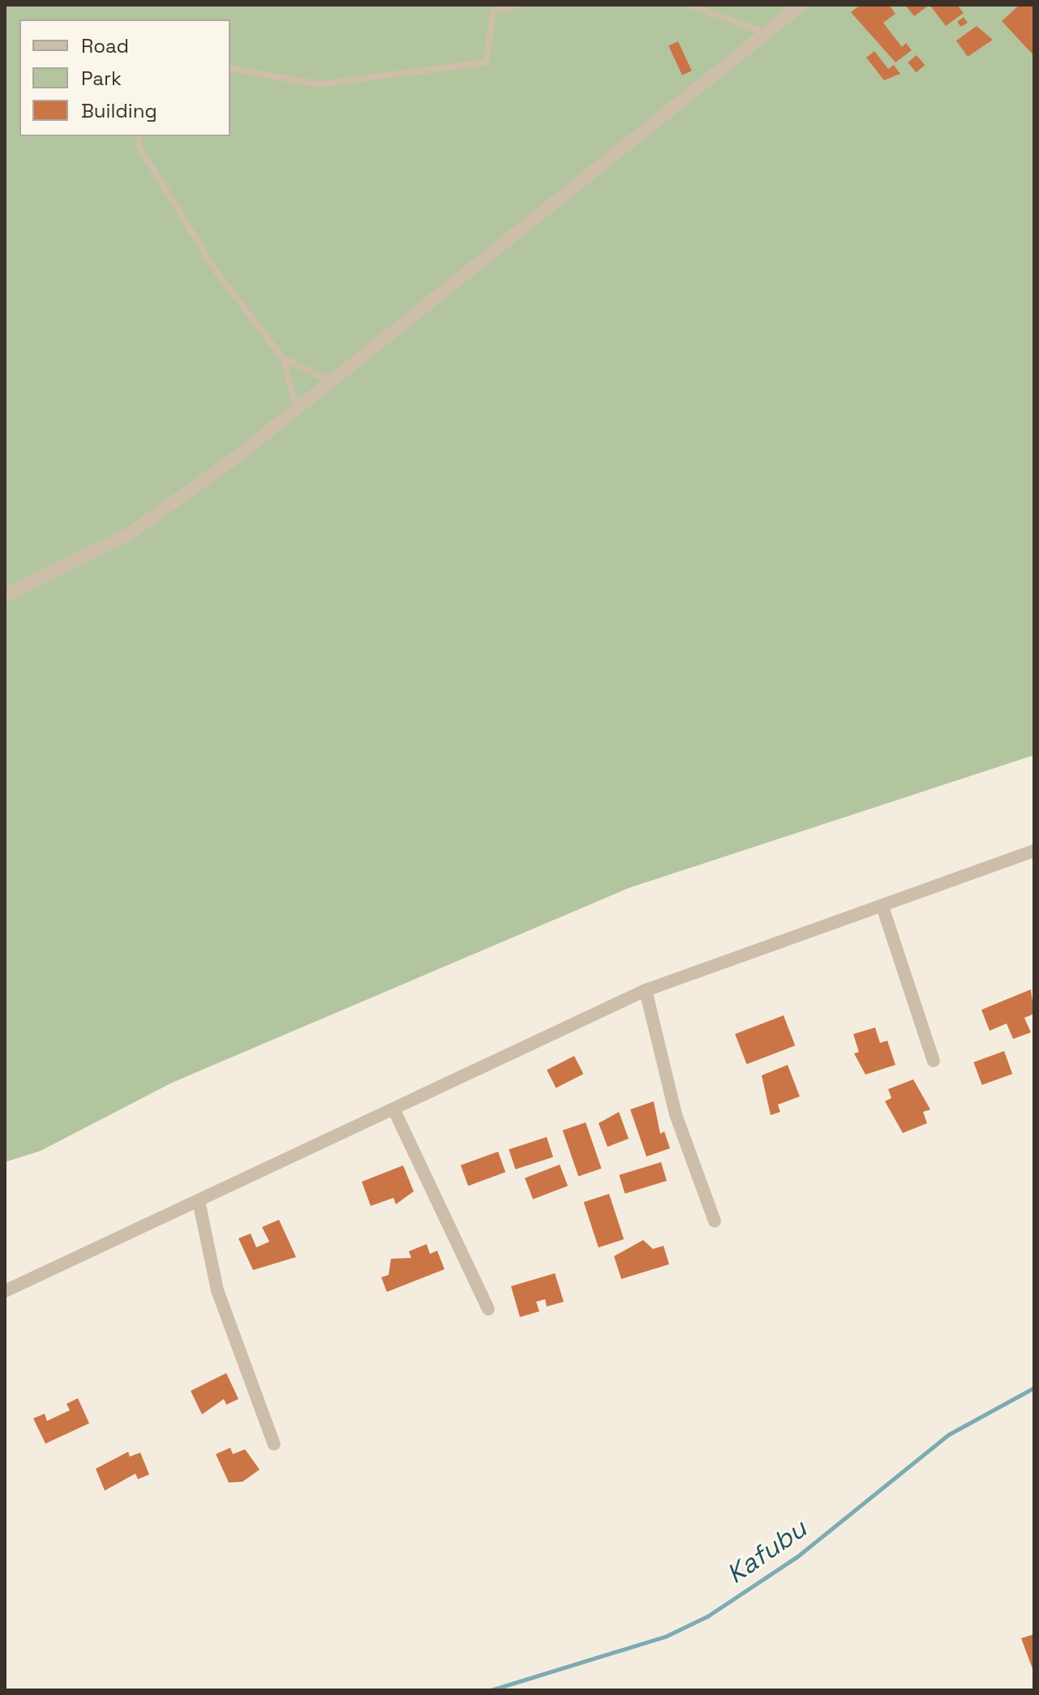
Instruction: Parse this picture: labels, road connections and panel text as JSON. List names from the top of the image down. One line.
{"water":["Kafubu"],"legend":["Road","Park","Building"]}
